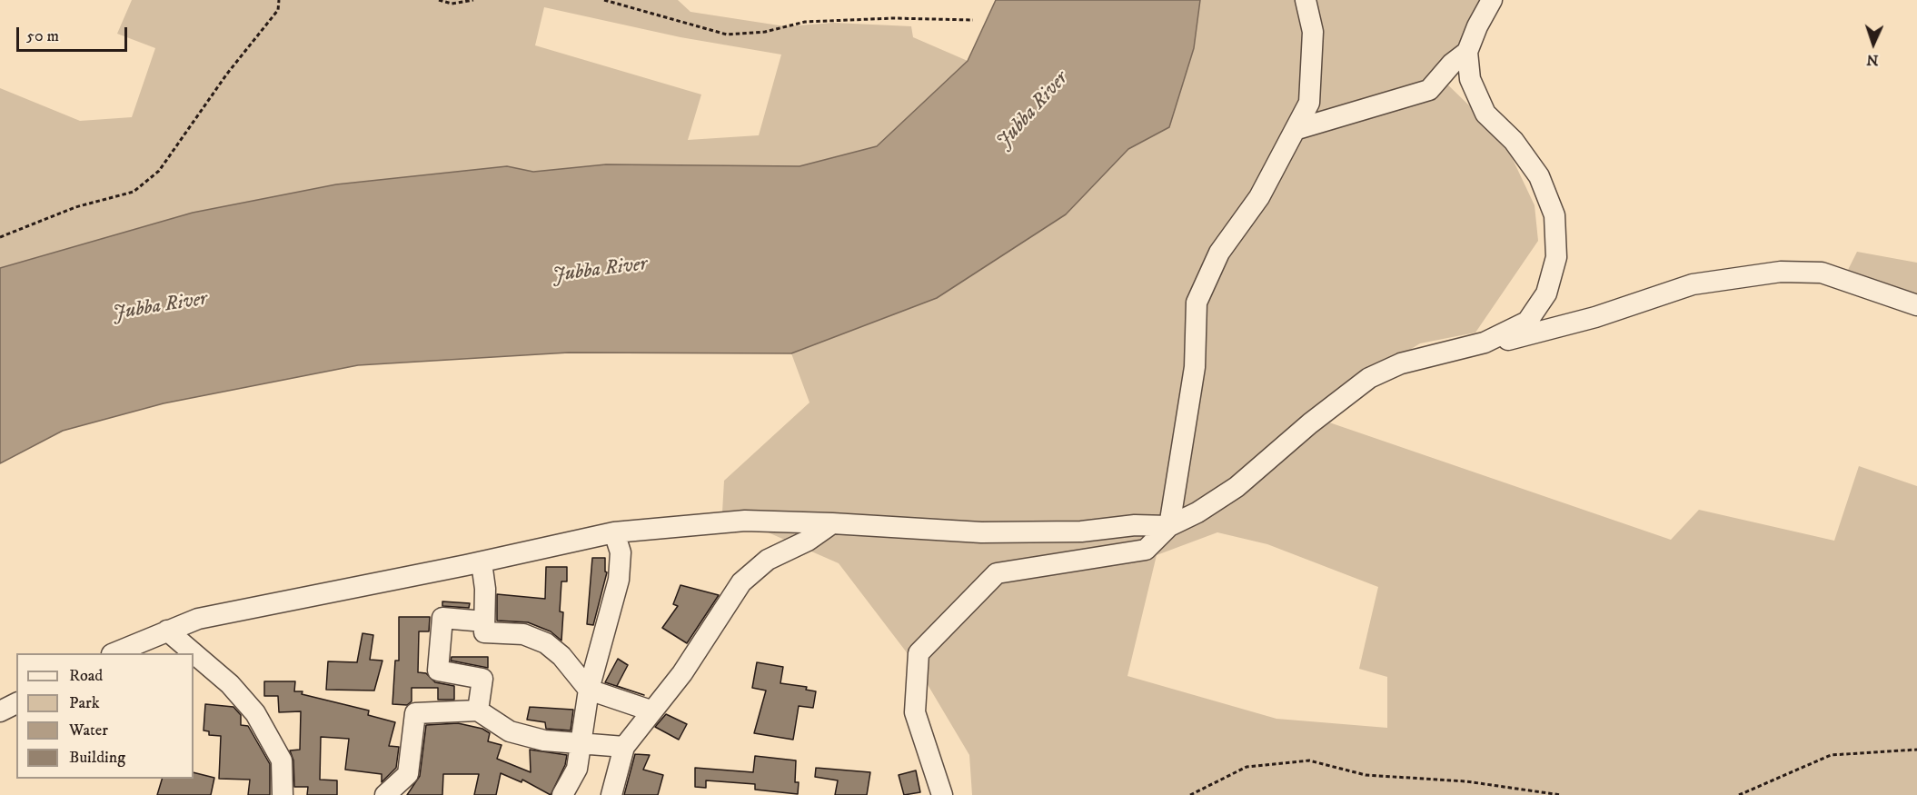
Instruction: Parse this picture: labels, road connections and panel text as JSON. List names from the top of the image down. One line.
{"water":["Jubba River"],"legend":["Road","Park","Water","Building"],"scale_bar":"50 m","north":"bottom"}
